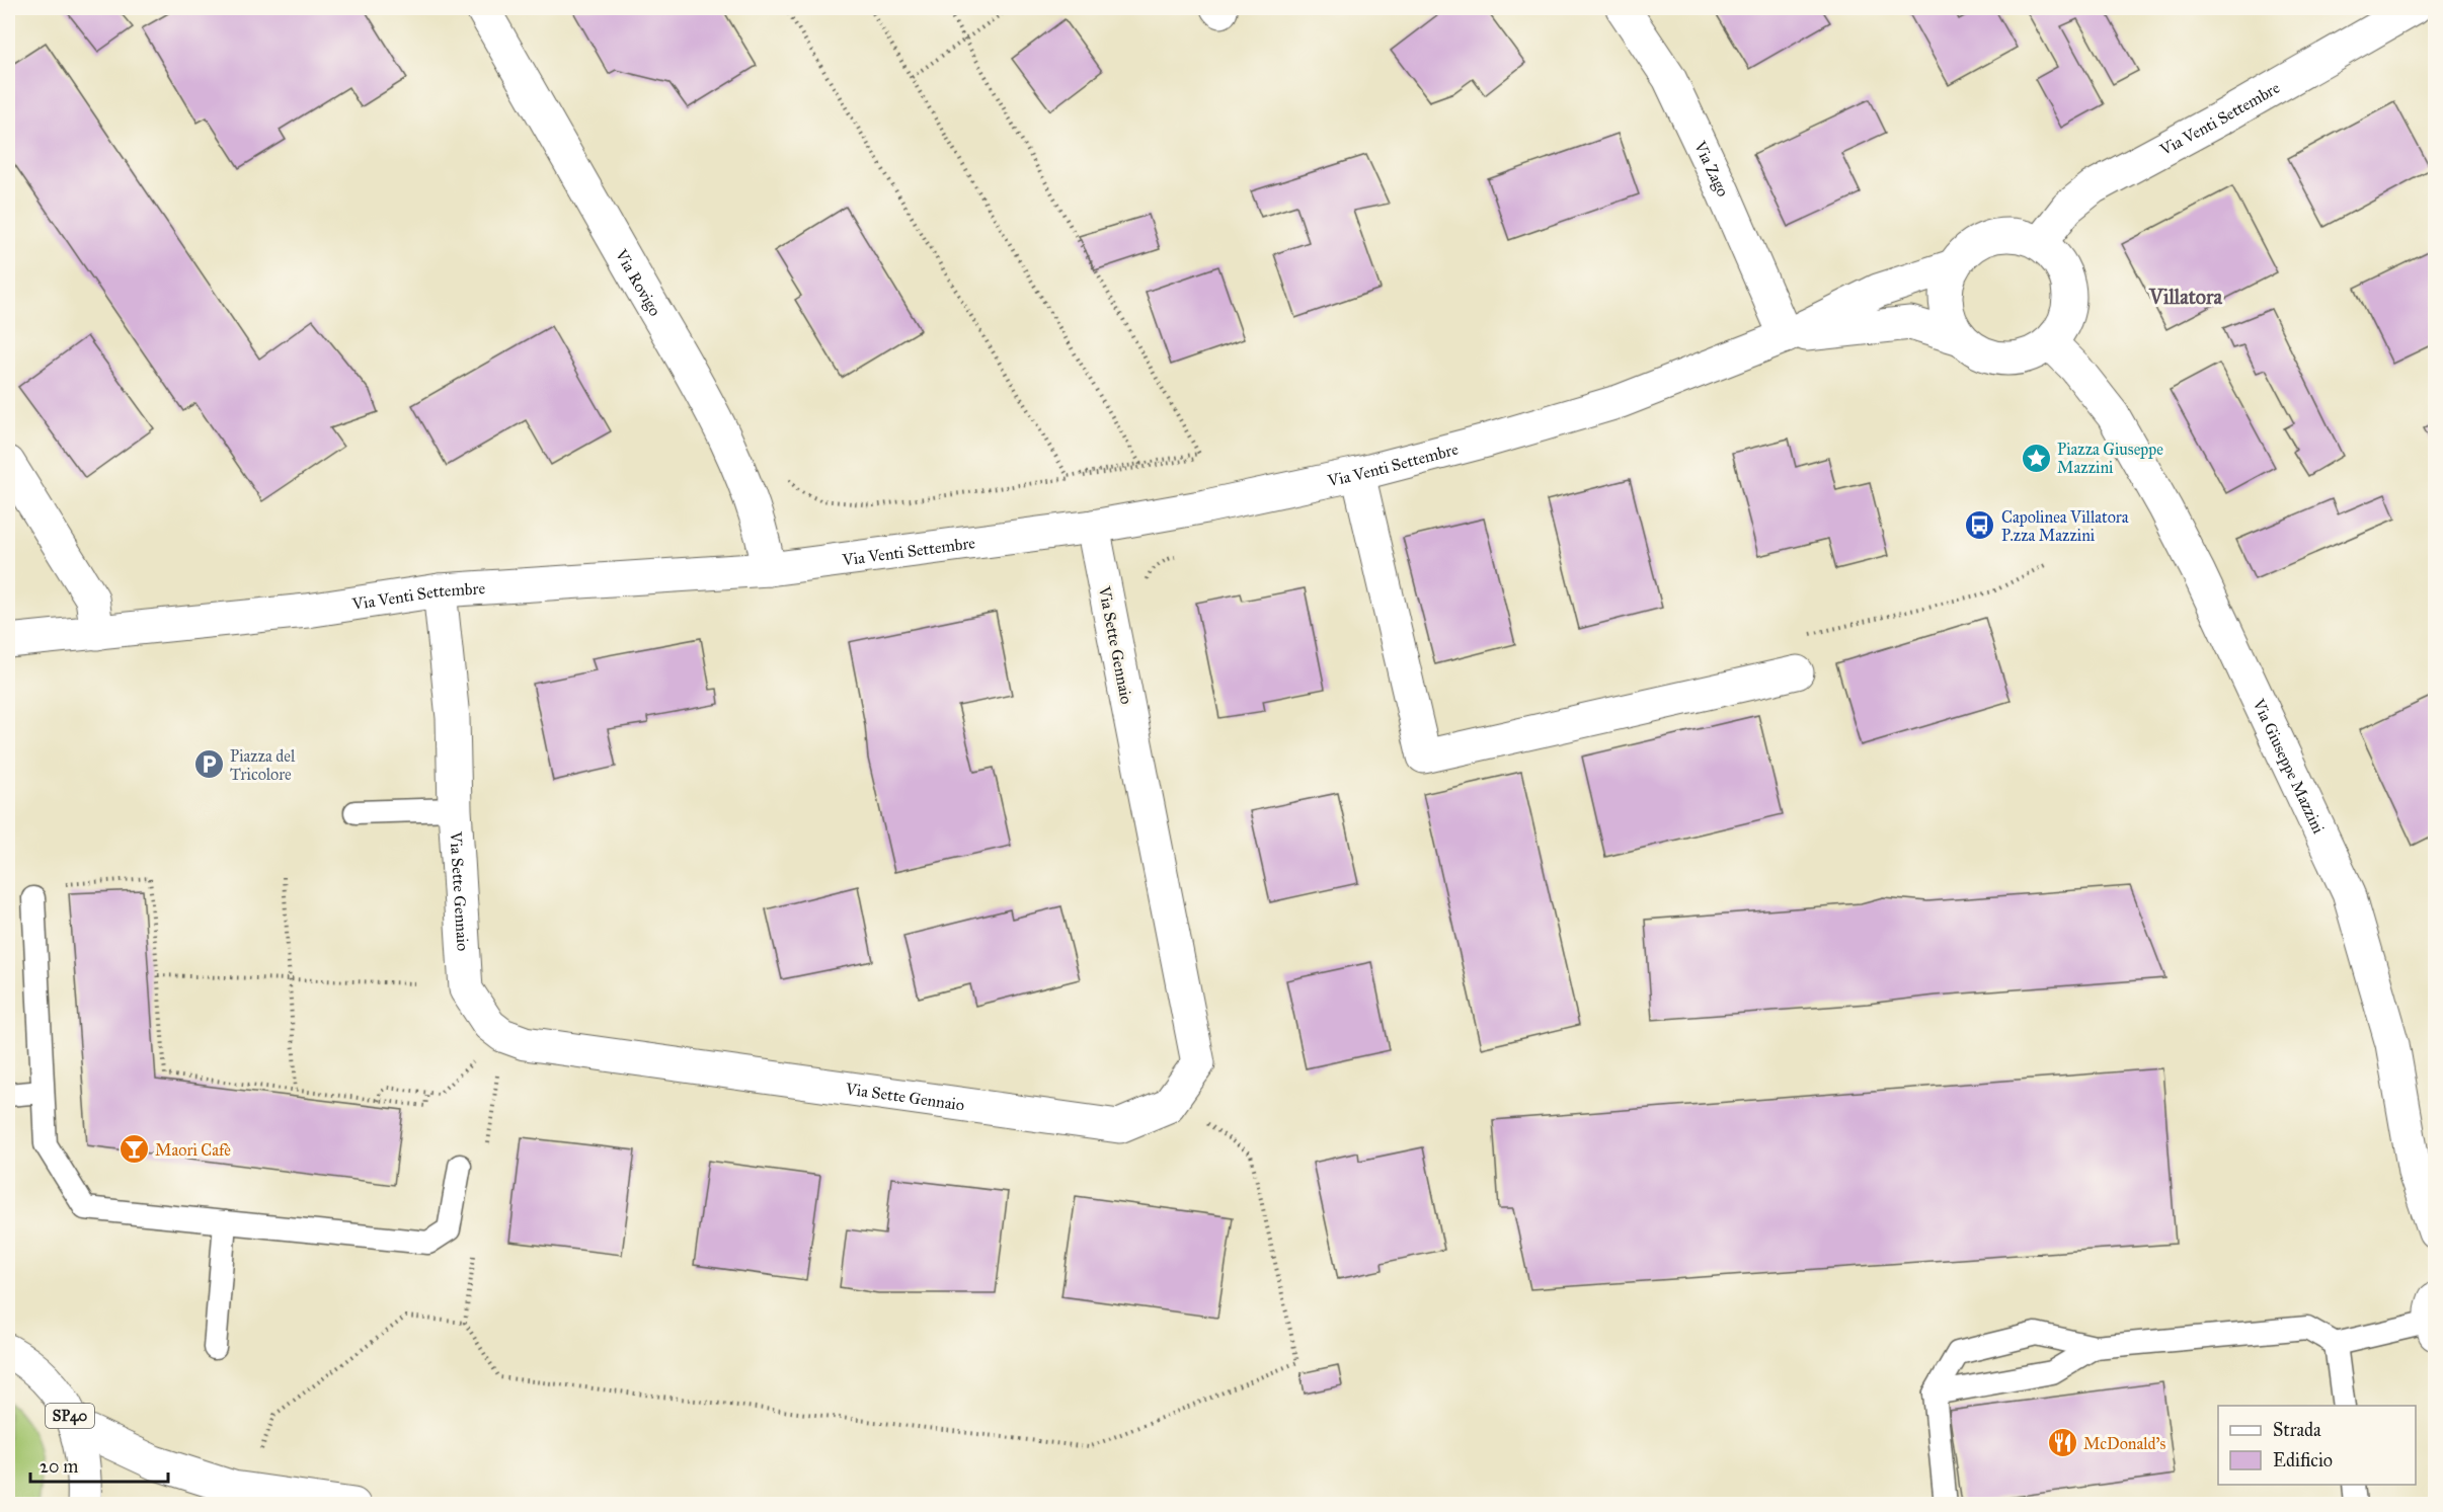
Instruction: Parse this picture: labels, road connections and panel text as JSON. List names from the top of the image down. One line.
{"streets":{"street":["Via Venti Settembre","Via Zago","Via Rovigo","Via Sette Gennaio","Via Giuseppe Mazzini","SP40"]},"crossings":[["Via Venti Settembre","Via Zago"],["Via Venti Settembre","Via Rovigo"],["Via Venti Settembre","Via Sette Gennaio"],["Via Venti Settembre","Via Giuseppe Mazzini"]],"districts":["Villatora"],"places":{"place":["Piazza Giuseppe Mazzini"],"bus stop":["Capolinea Villatora P.zza Mazzini"],"parking":["Piazza del Tricolore"],"bar":["Maori Cafè"],"restaurant":["McDonald's"]},"legend":["Strada","Edificio"],"scale_bar":"20 m"}
